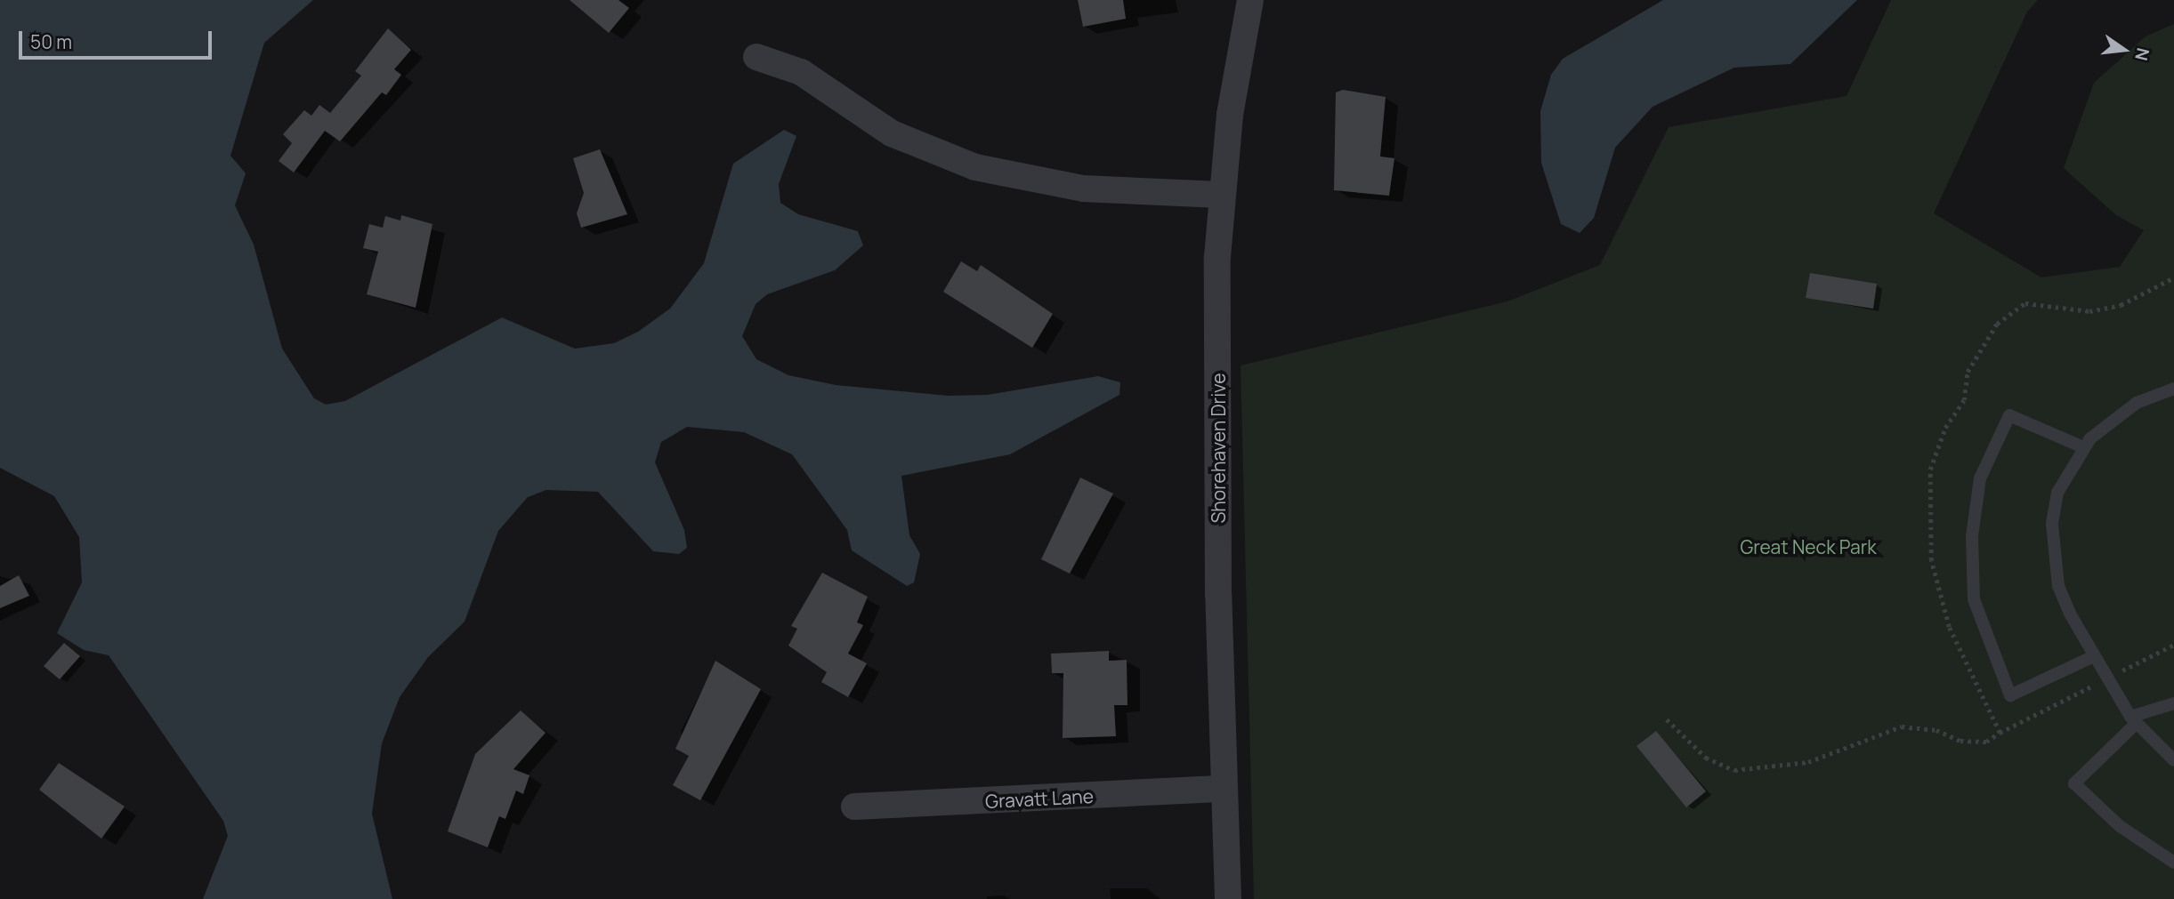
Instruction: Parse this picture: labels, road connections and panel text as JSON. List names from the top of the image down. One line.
{"streets":{"street":["Shorehaven Drive","Gravatt Lane"]},"crossings":[["Shorehaven Drive","Gravatt Lane"]],"parks":["Great Neck Park"],"scale_bar":"50 m","north":"right"}
